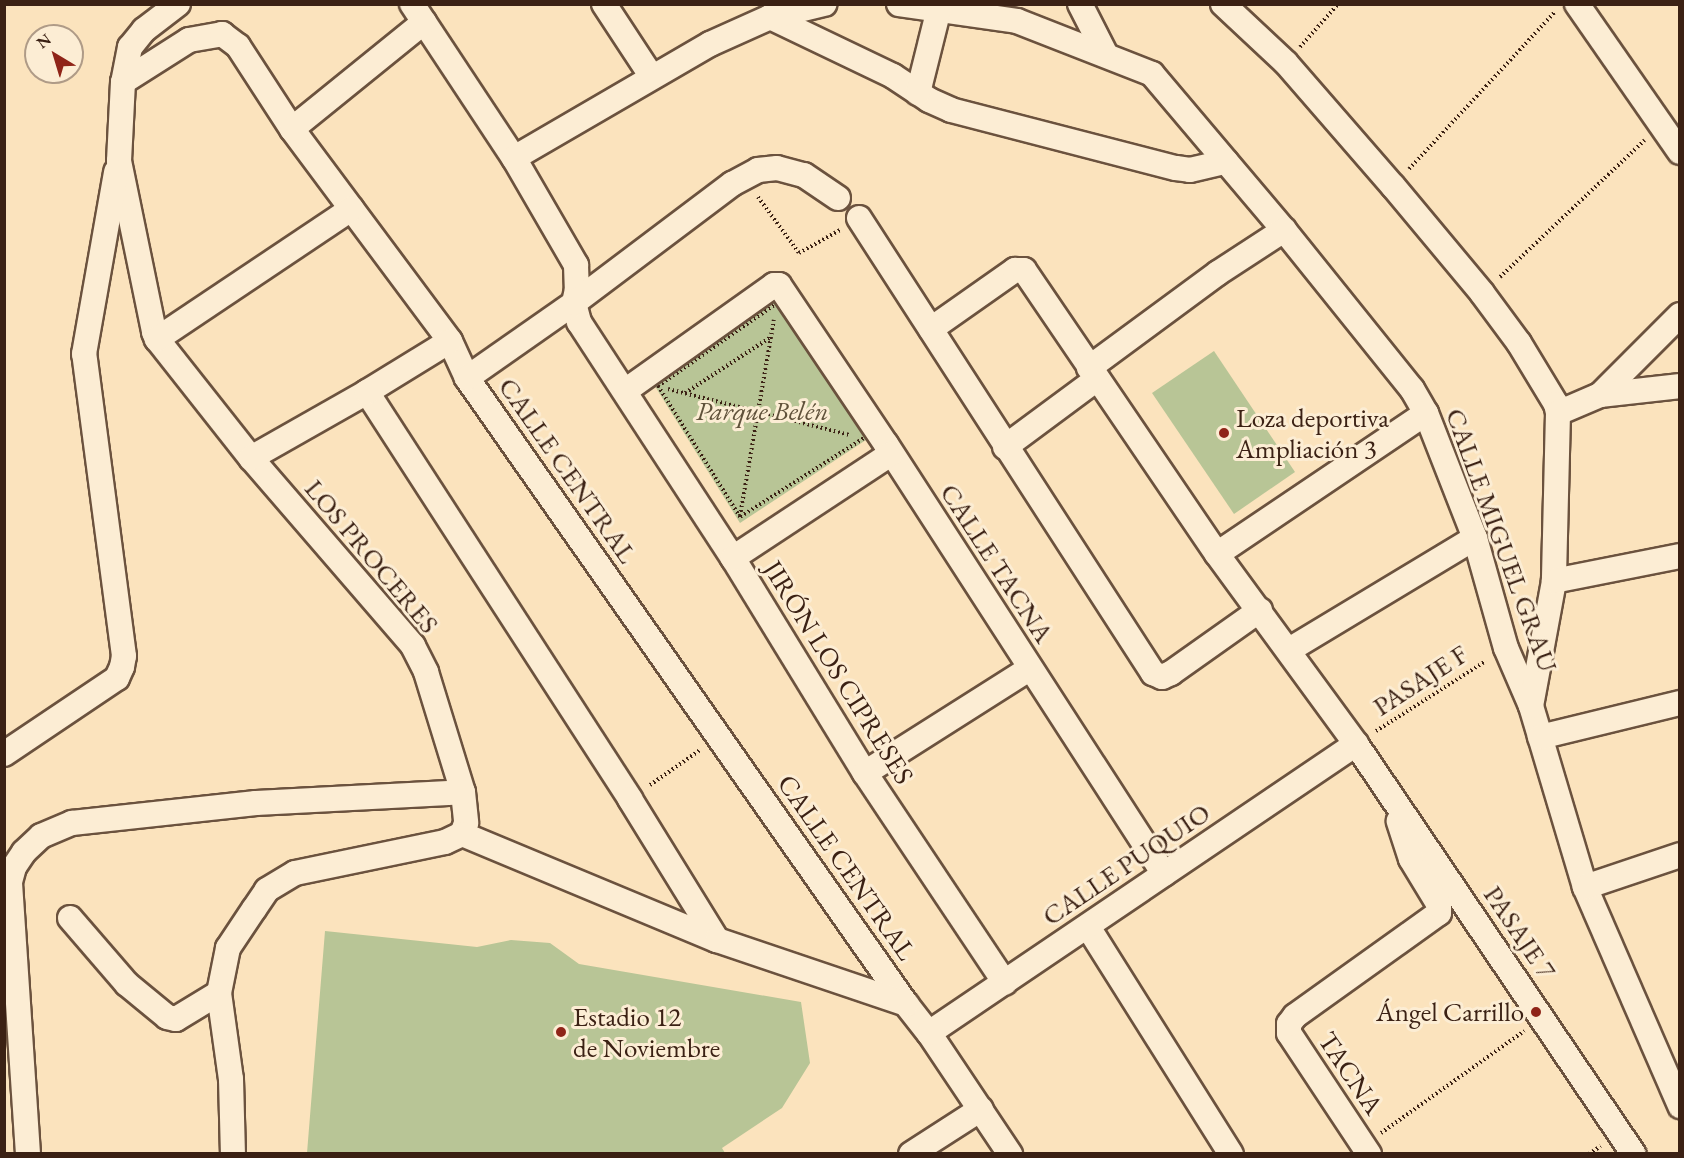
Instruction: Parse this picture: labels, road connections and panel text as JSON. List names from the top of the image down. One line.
{"streets":{"street":["CALLE CENTRAL","CALLE MIGUEL GRAU","LOS PROCERES","CALLE TACNA","JIRÓN LOS CIPRESES","CALLE PUQUIO","PASAJE 7","TACNA"],"path":["PASAJE F"]},"crossings":[["CALLE CENTRAL","LOS PROCERES"],["CALLE CENTRAL","CALLE PUQUIO"],["CALLE MIGUEL GRAU","PASAJE F"],["CALLE TACNA","CALLE PUQUIO"],["JIRÓN LOS CIPRESES","CALLE PUQUIO"],["PASAJE F","CALLE PUQUIO"],["PASAJE F","PASAJE 7"],["CALLE PUQUIO","PASAJE 7"],["PASAJE 7","TACNA"]],"parks":["Parque Belén"],"places":["Loza deportiva Ampliación 3","Ángel Carrillo","Estadio 12 de Noviembre"],"north":"top left"}
